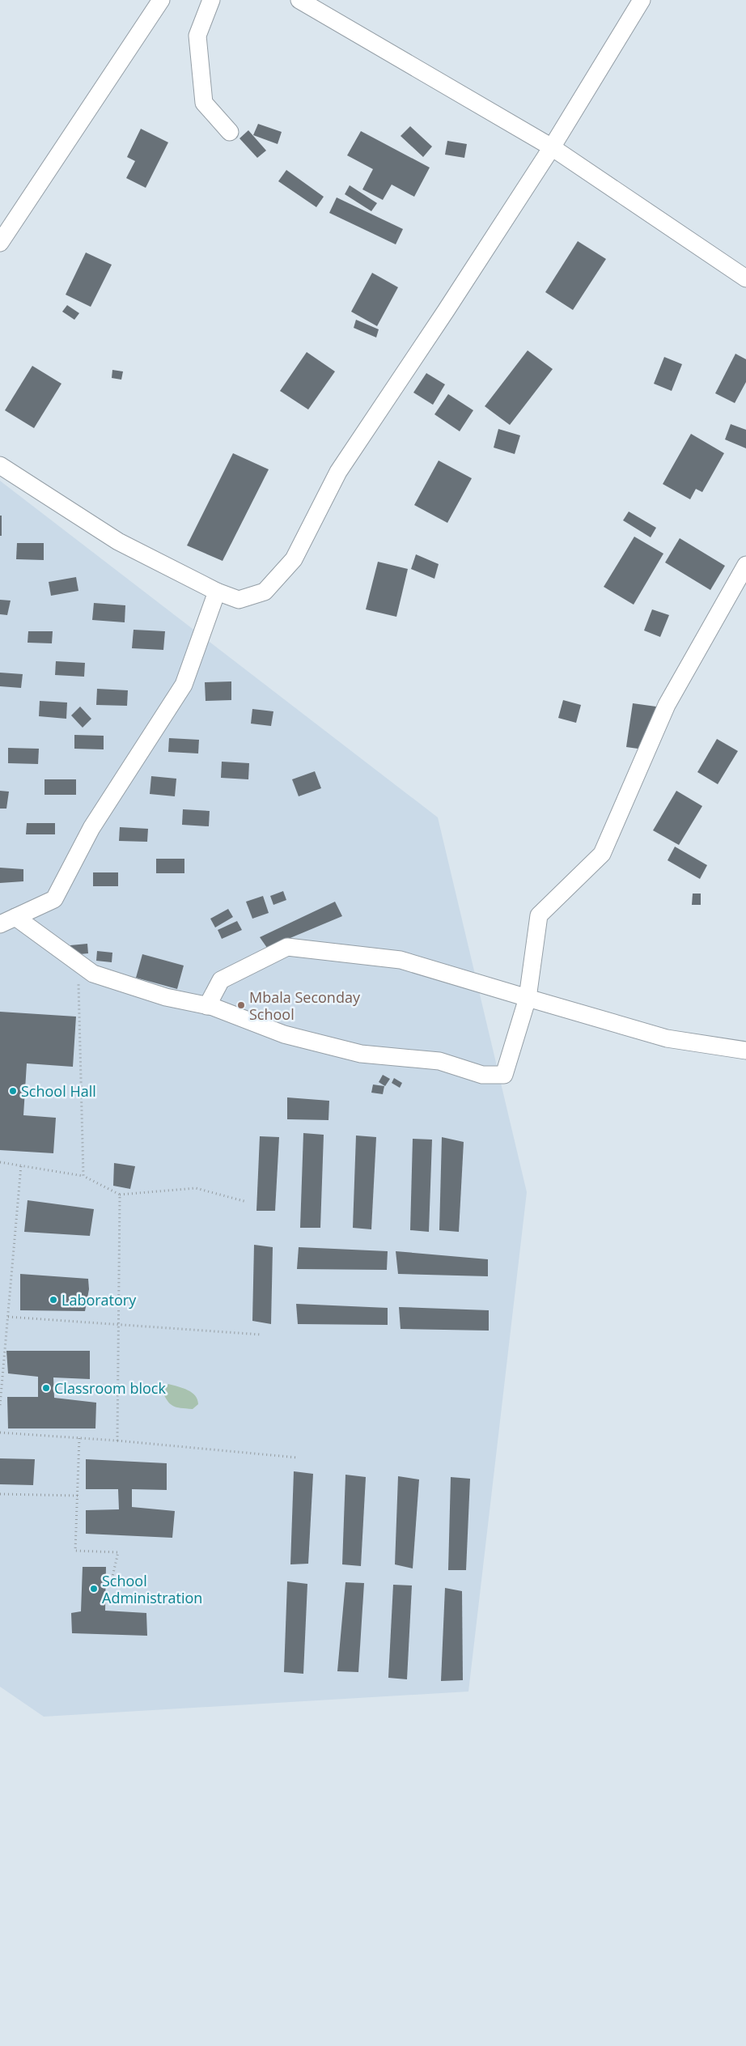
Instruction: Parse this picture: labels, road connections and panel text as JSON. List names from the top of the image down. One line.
{"places":["Mbala Seconday School","School Hall","Laboratory","Classroom block","School Administration"]}
